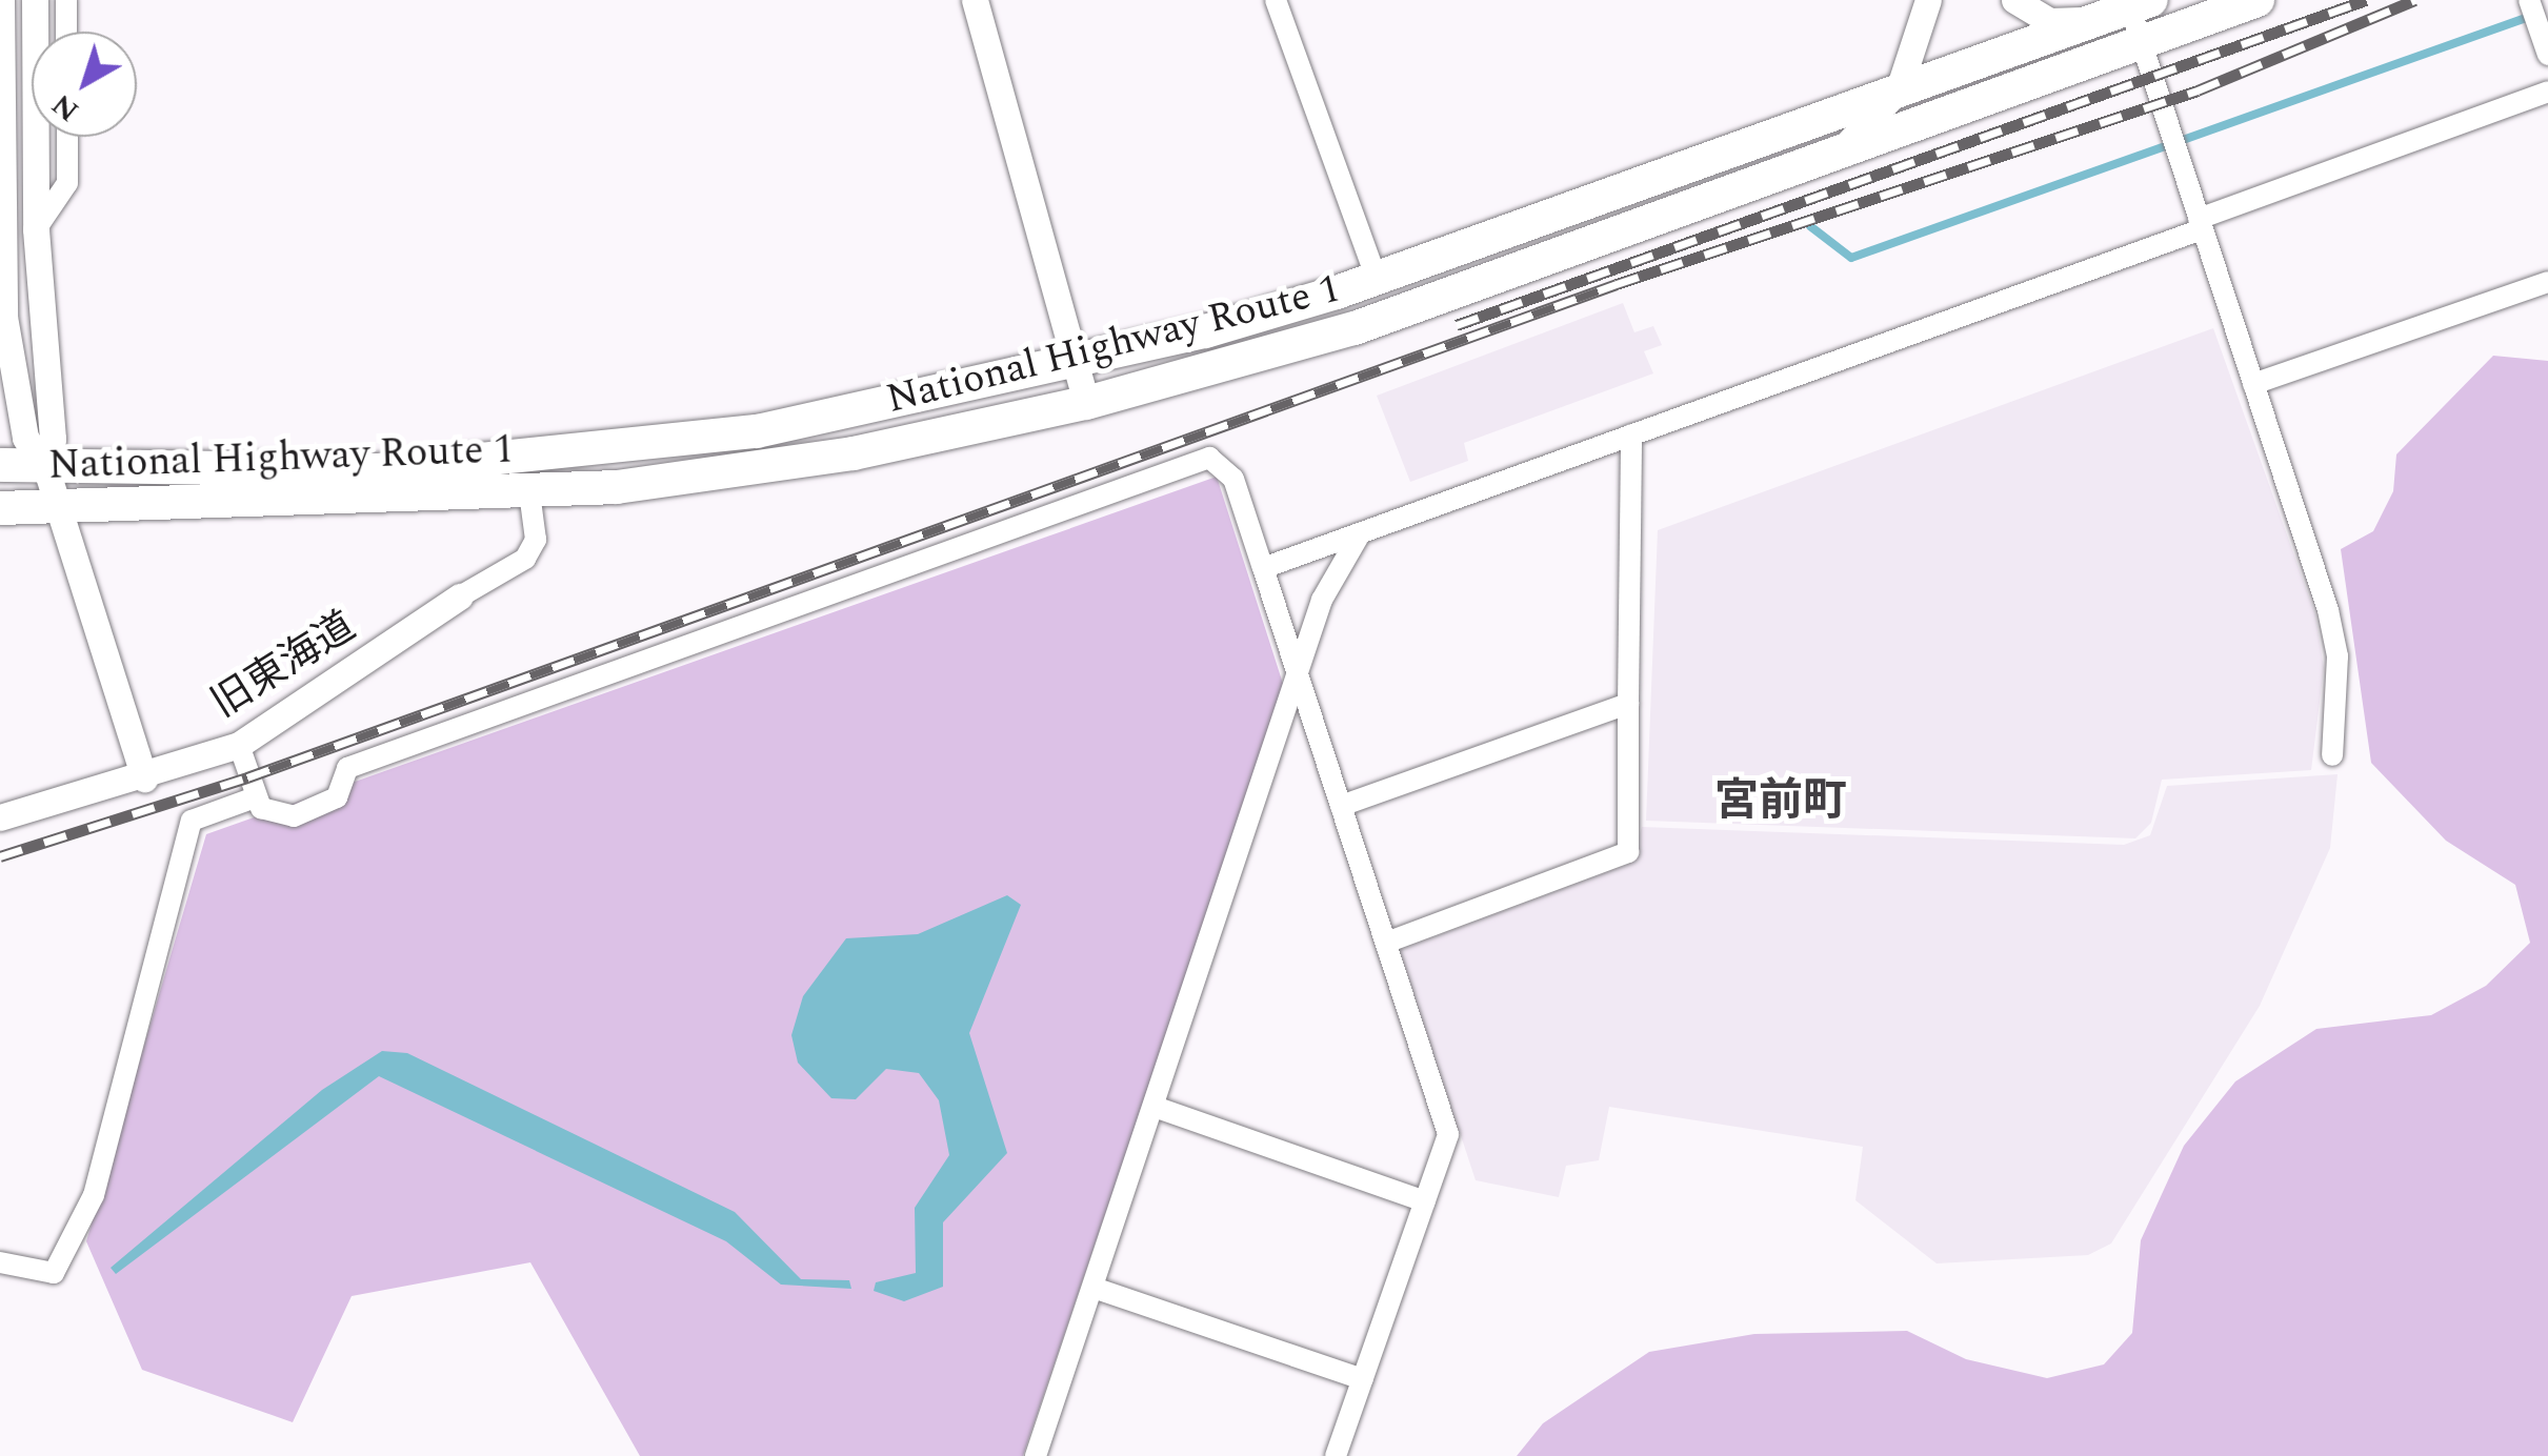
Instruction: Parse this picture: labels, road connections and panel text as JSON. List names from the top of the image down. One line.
{"streets":{"highway":["National Highway Route 1"],"street":["旧東海道"]},"crossings":[["National Highway Route 1","旧東海道"]],"districts":["宮前町"],"north":"bottom left"}
